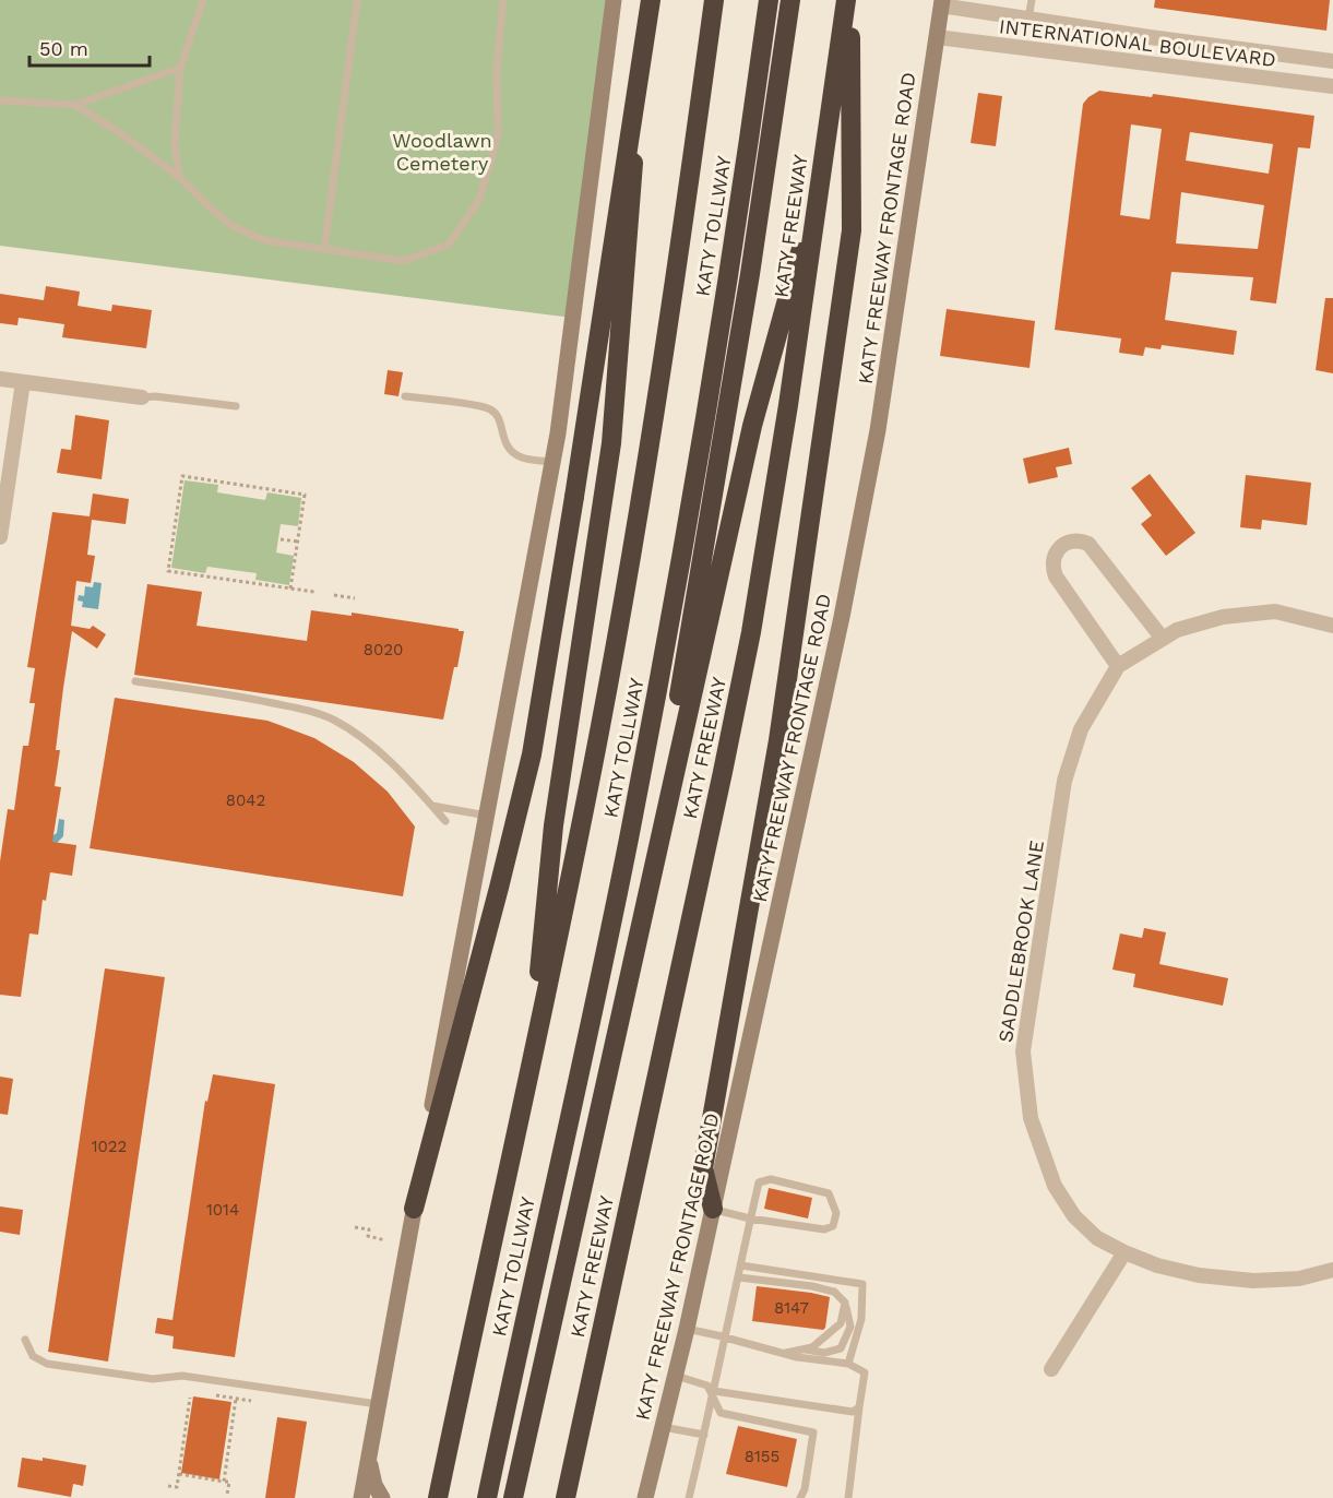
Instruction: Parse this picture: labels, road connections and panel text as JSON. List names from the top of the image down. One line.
{"streets":{"highway":["KATY TOLLWAY","KATY FREEWAY"],"main road":["KATY FREEWAY FRONTAGE ROAD"],"street":["INTERNATIONAL BOULEVARD","SADDLEBROOK LANE"]},"crossings":[["INTERNATIONAL BOULEVARD","KATY FREEWAY FRONTAGE ROAD"]],"parks":["Woodlawn Cemetery"],"house_numbers":["8020","8042","1022","1014","8147","8155"],"scale_bar":"50 m"}
